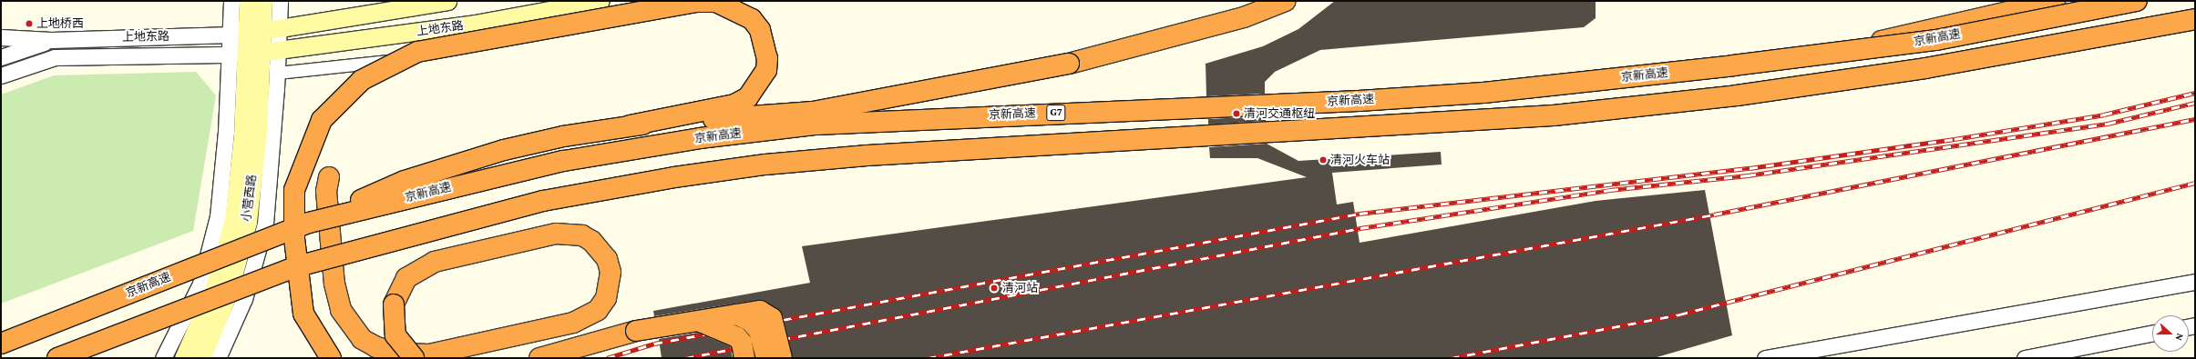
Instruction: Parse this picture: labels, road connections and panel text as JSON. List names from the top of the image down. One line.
{"streets":{"highway":["京新高速","G7"],"main road":["上地东路","小营西路"]},"crossings":[["上地东路","小营西路"]],"places":["上地桥西","清河交通枢纽","清河火车站","清河站"],"north":"right"}
